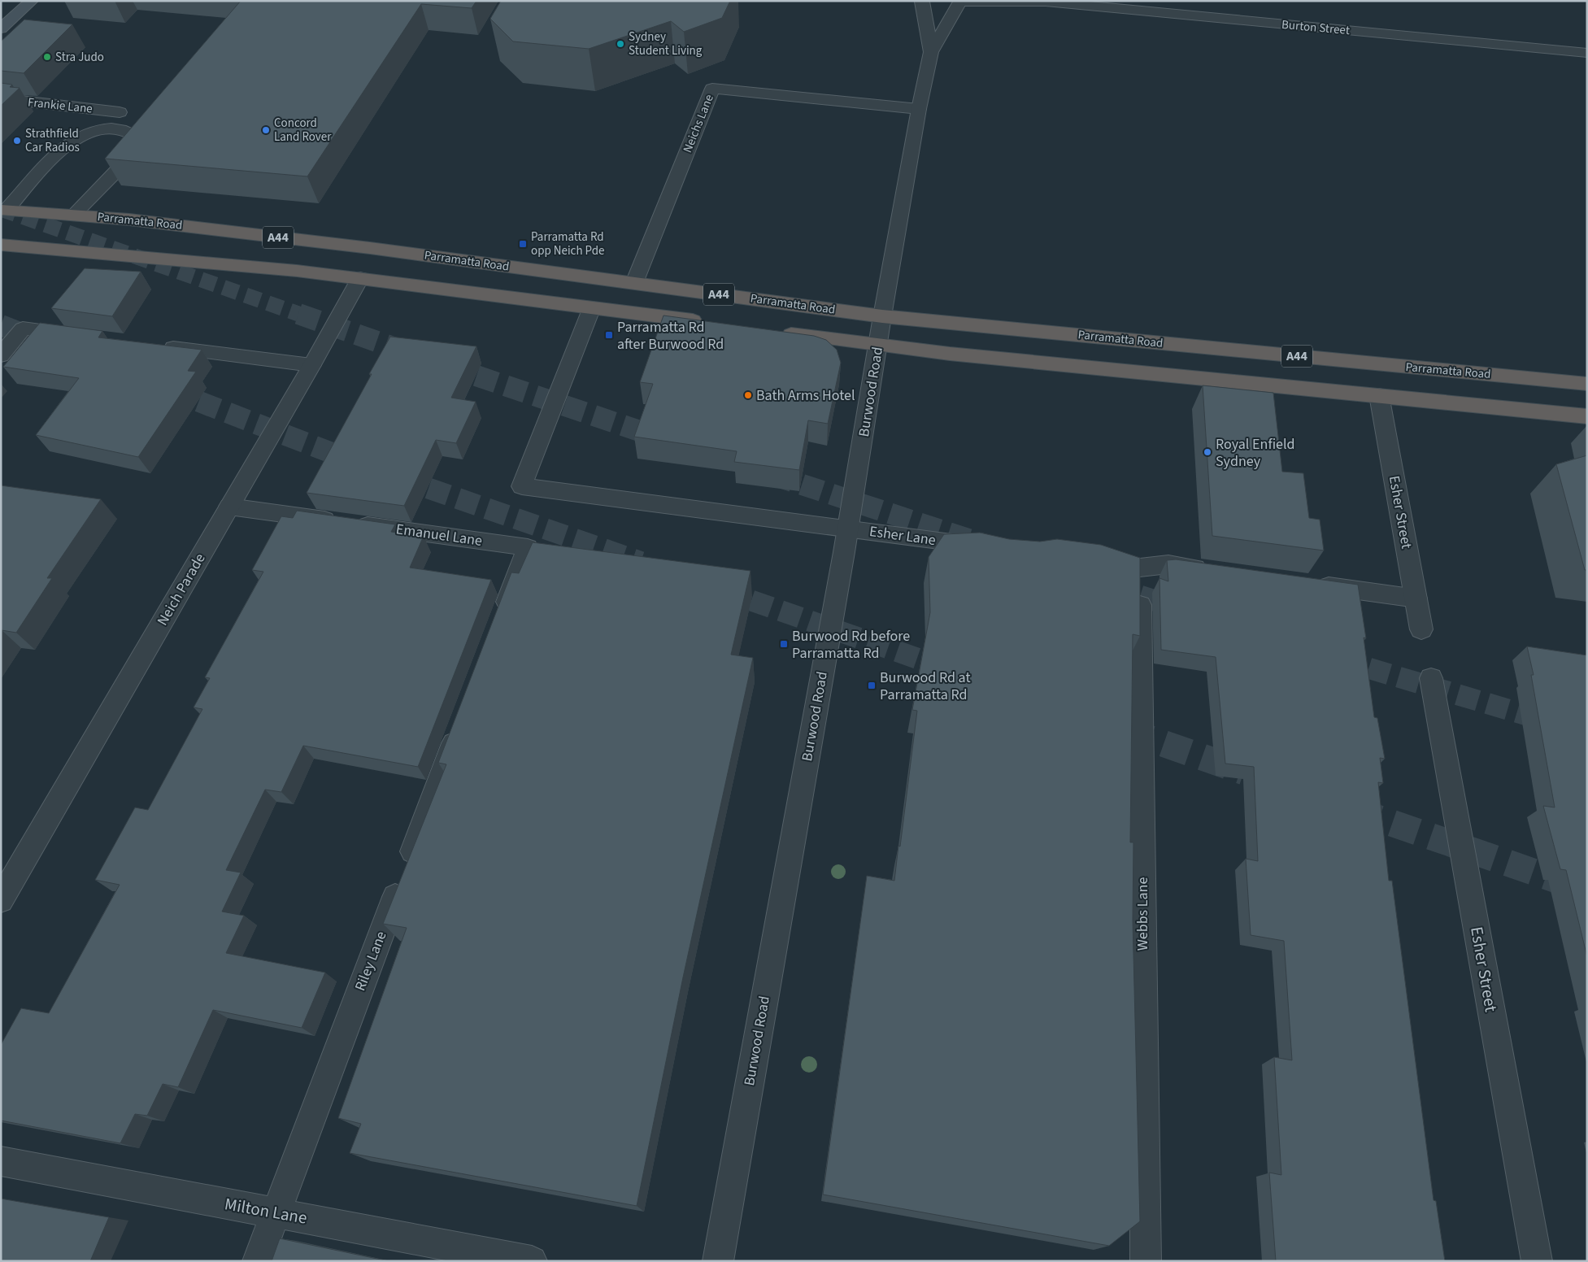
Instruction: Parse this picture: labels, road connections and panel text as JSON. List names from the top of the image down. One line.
{"streets":{"highway":["Parramatta Road","A44"],"street":["Burton Street","Frankie Lane","Neichs Lane","Burwood Road","Esher Street","Emanuel Lane","Esher Lane","Neich Parade","Webbs Lane","Riley Lane","Milton Lane"]},"crossings":[["Burton Street","Burwood Road"],["Neichs Lane","Parramatta Road"],["Neichs Lane","Burwood Road"],["Parramatta Road","Burwood Road"],["A44","Burwood Road"],["A44","Esher Street"],["A44","Esher Lane"],["A44","Neich Parade"],["Burwood Road","Esher Lane"],["Emanuel Lane","Neich Parade"],["Riley Lane","Milton Lane"]],"places":{"other":["Sydney Student Living","Stra Judo","Concord Land Rover","Strathfield Car Radios","Bath Arms Hotel","Royal Enfield Sydney"],"transit":["Parramatta Rd opp Neich Pde","Parramatta Rd after Burwood Rd","Burwood Rd before Parramatta Rd","Burwood Rd at Parramatta Rd"]}}
